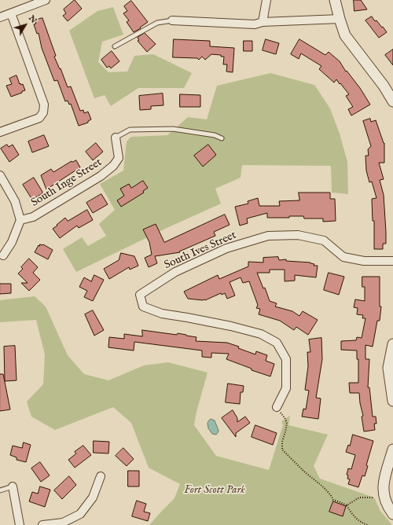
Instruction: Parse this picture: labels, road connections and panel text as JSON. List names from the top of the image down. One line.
{"streets":{"street":["South Inge Street","South Ives Street"]},"parks":["Fort Scott Park"],"north":"top right"}
